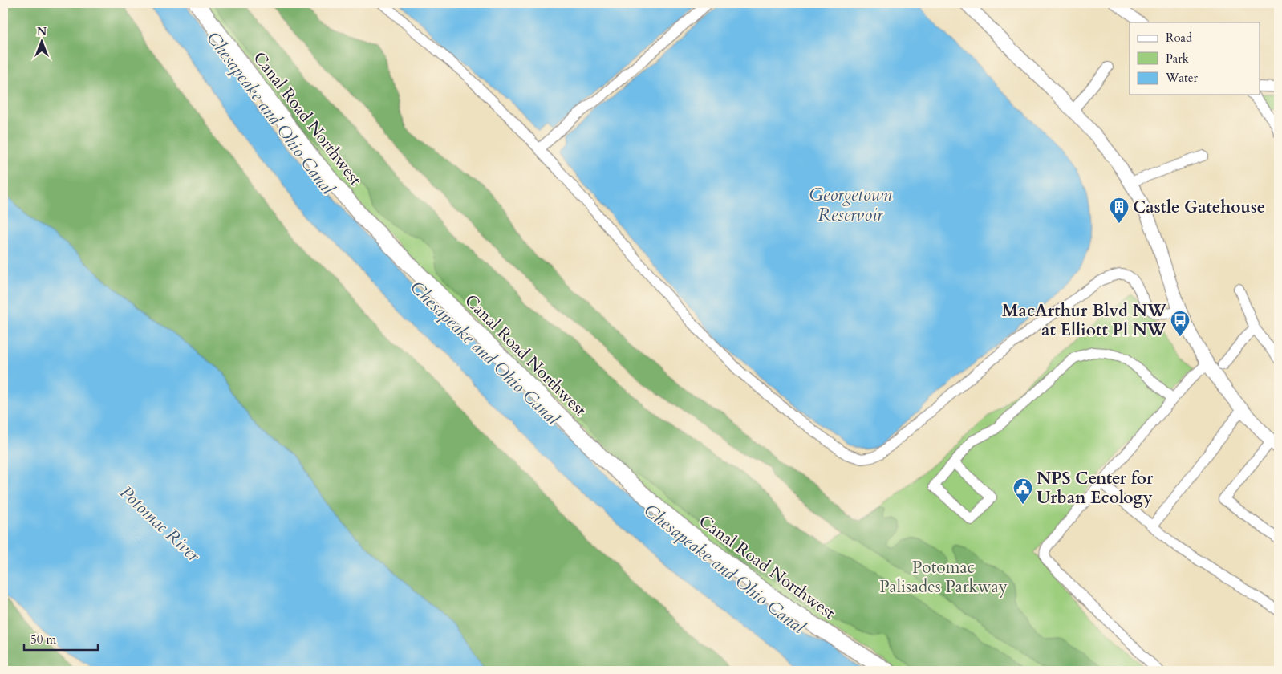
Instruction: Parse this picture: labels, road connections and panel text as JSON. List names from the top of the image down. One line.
{"streets":{"highway":["Canal Road Northwest"]},"water":["Chesapeake and Ohio Canal","Georgetown Reservoir","Potomac River"],"parks":["Potomac Palisades Parkway"],"places":{"building":["Castle Gatehouse"],"bus stop":["MacArthur Blvd NW at Elliott Pl NW"],"public building":["NPS Center for Urban Ecology"]},"legend":["Road","Park","Water"],"scale_bar":"50 m","north":"top"}
